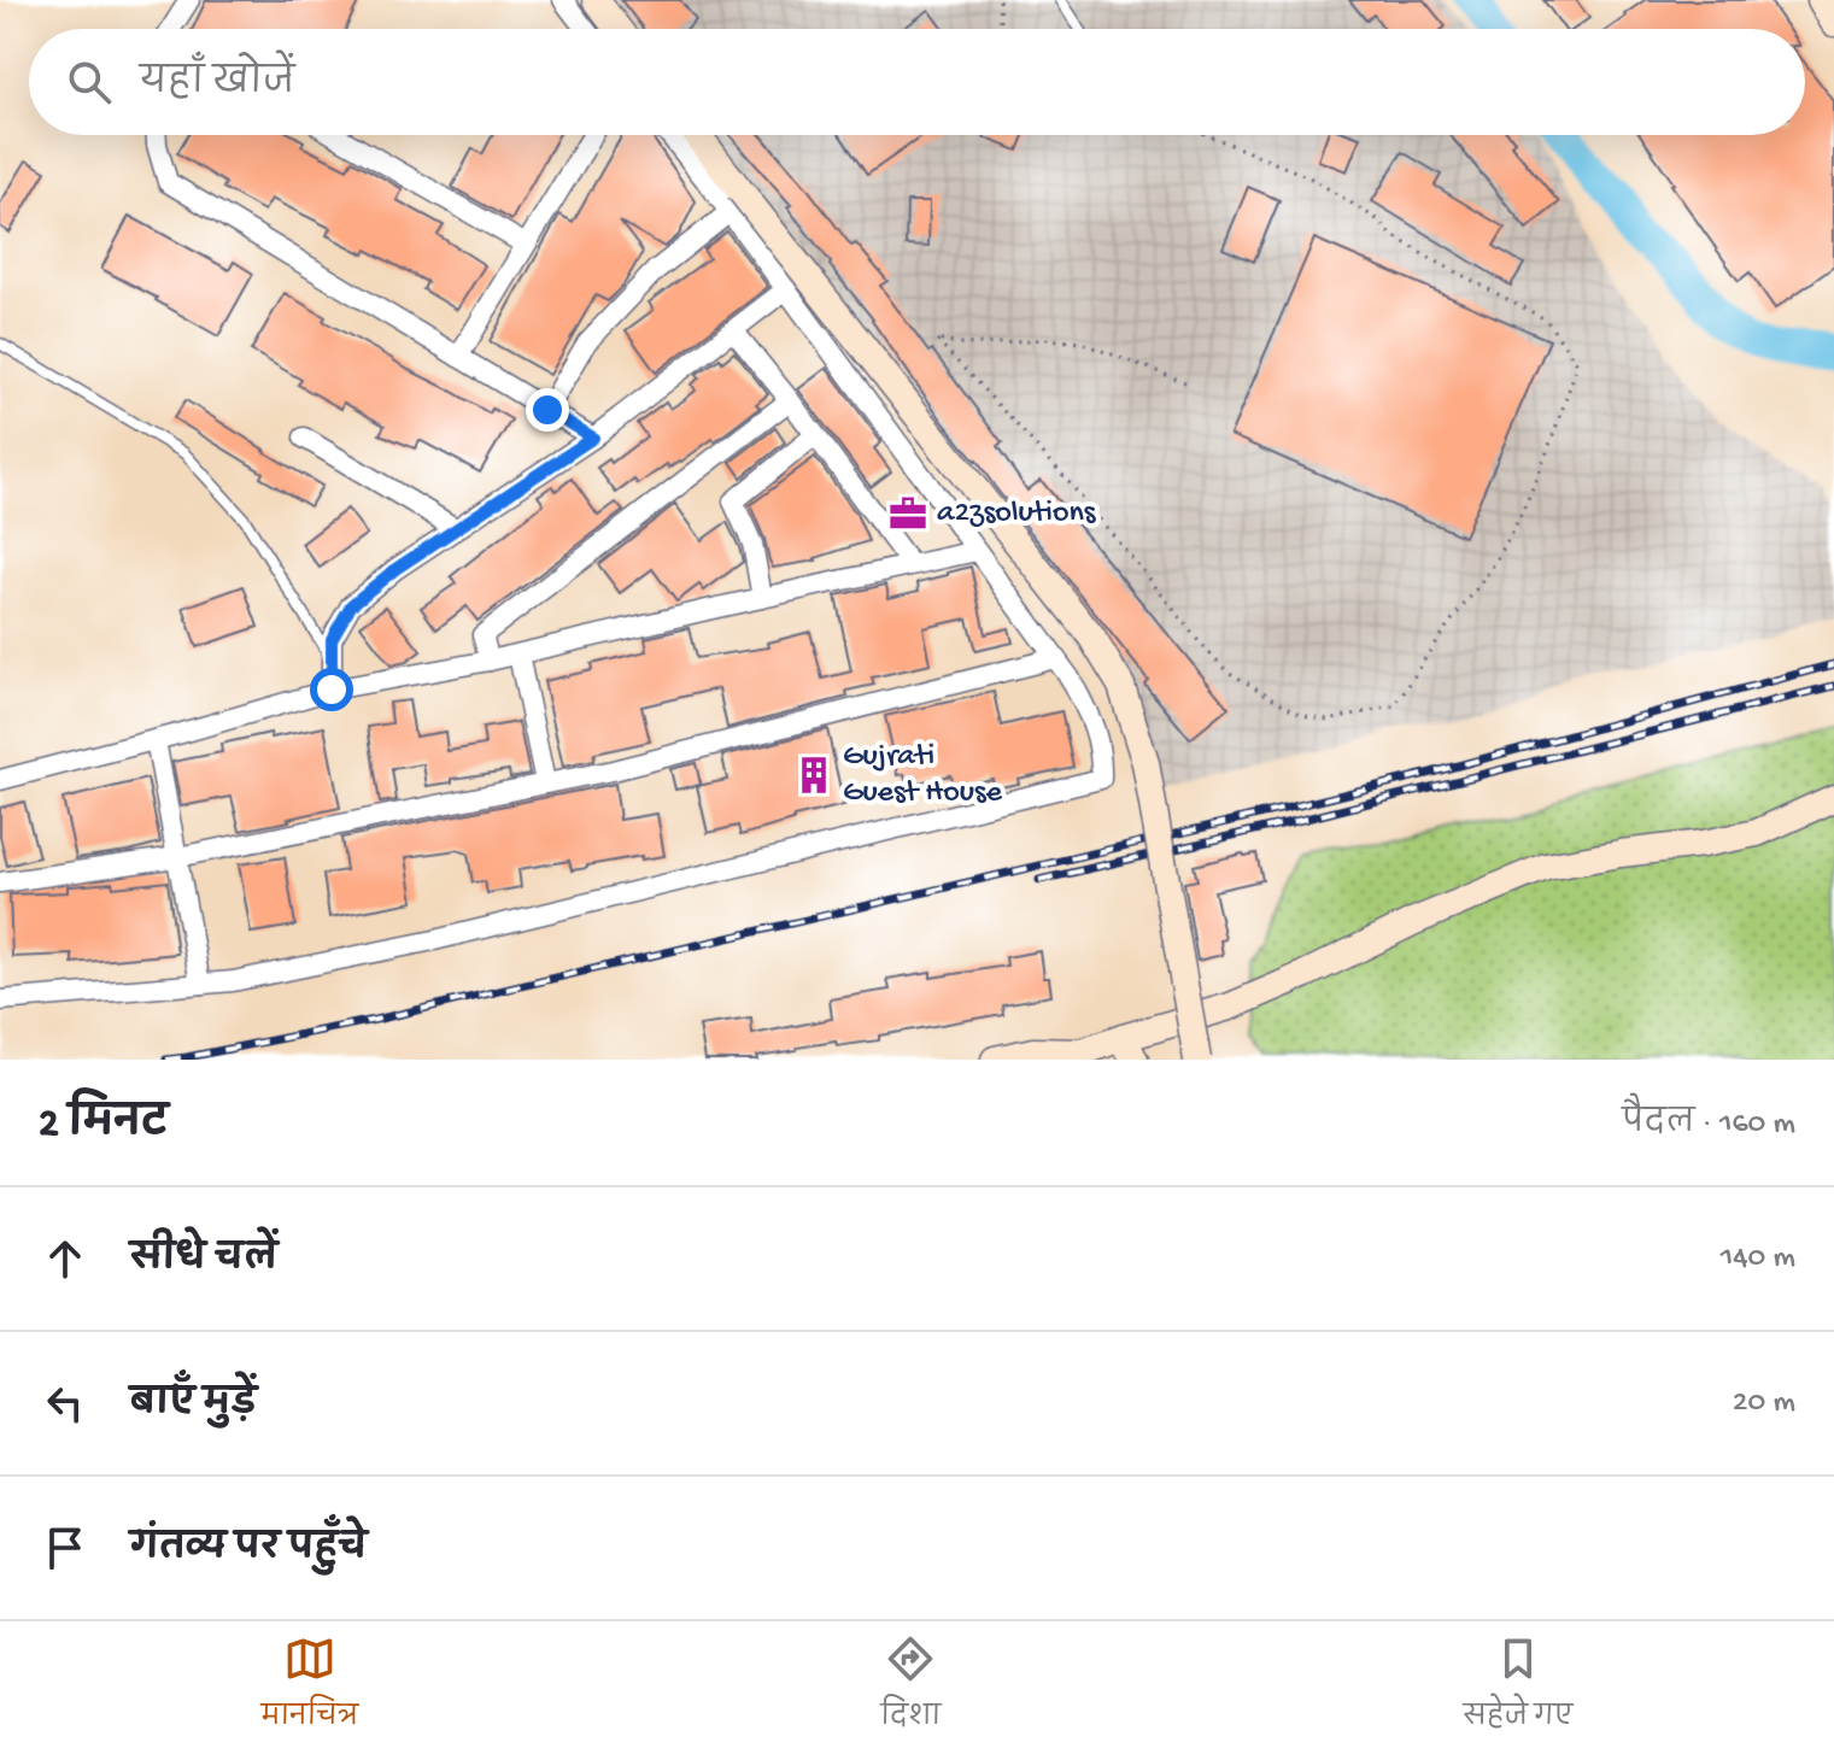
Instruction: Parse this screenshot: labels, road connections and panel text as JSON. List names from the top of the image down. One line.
{"places":{"office":["a2zsolutions"],"building":["Gujrati Guest House"]},"page":{"search":"यहाँ खोजें","heading":["2 मिनट","पैदल · 160 m"],"list":[["सीधे चलें","140 m"],["बाएँ मुड़ें","20 m"],"गंतव्य पर पहुँचे"],"nav":["मानचित्र","दिशा","सहेजे गए"]}}
